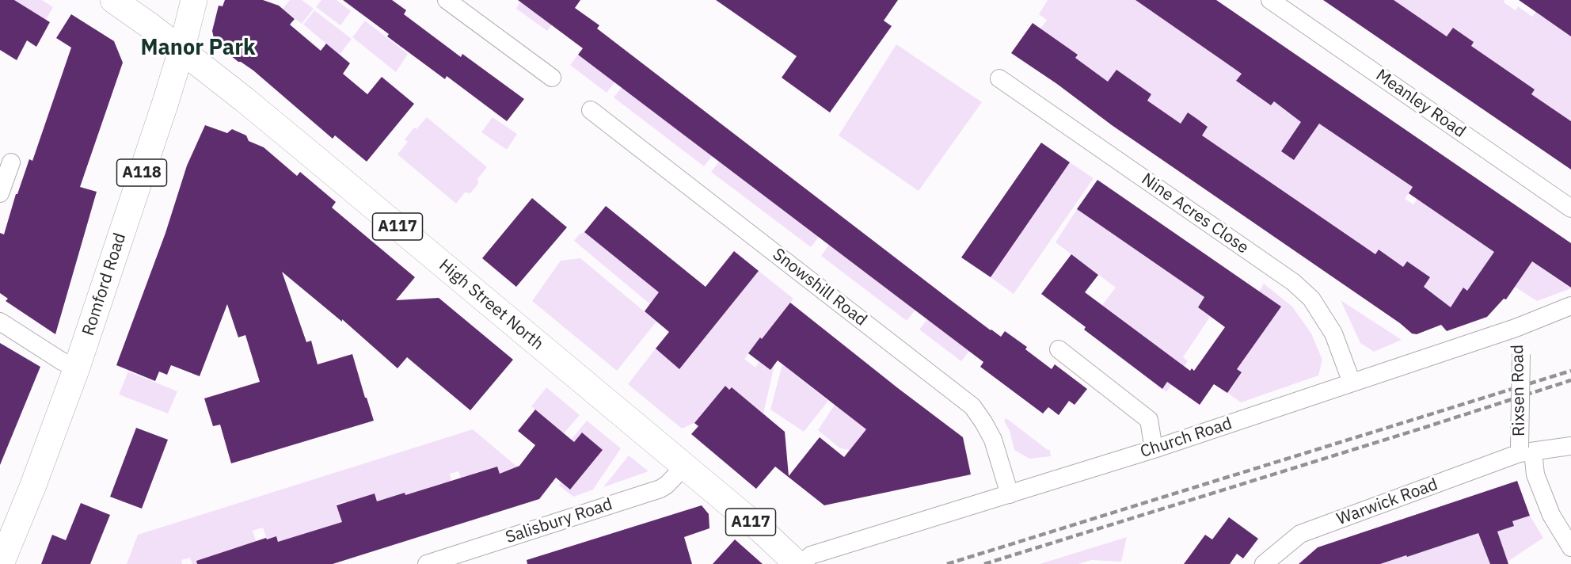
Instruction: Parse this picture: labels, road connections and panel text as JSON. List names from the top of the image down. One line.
{"streets":{"main road":["A118","A117","Romford Road","High Street North"],"street":["Meanley Road","Nine Acres Close","Snowshill Road","Rixsen Road","Church Road","Warwick Road","Salisbury Road"]},"crossings":[["Nine Acres Close","Church Road"],["A117","Romford Road"],["A117","High Street North"],["Romford Road","High Street North"],["Snowshill Road","Church Road"],["High Street North","Church Road"],["High Street North","Salisbury Road"],["Rixsen Road","Church Road"],["Rixsen Road","Warwick Road"]],"districts":["Manor Park"]}
